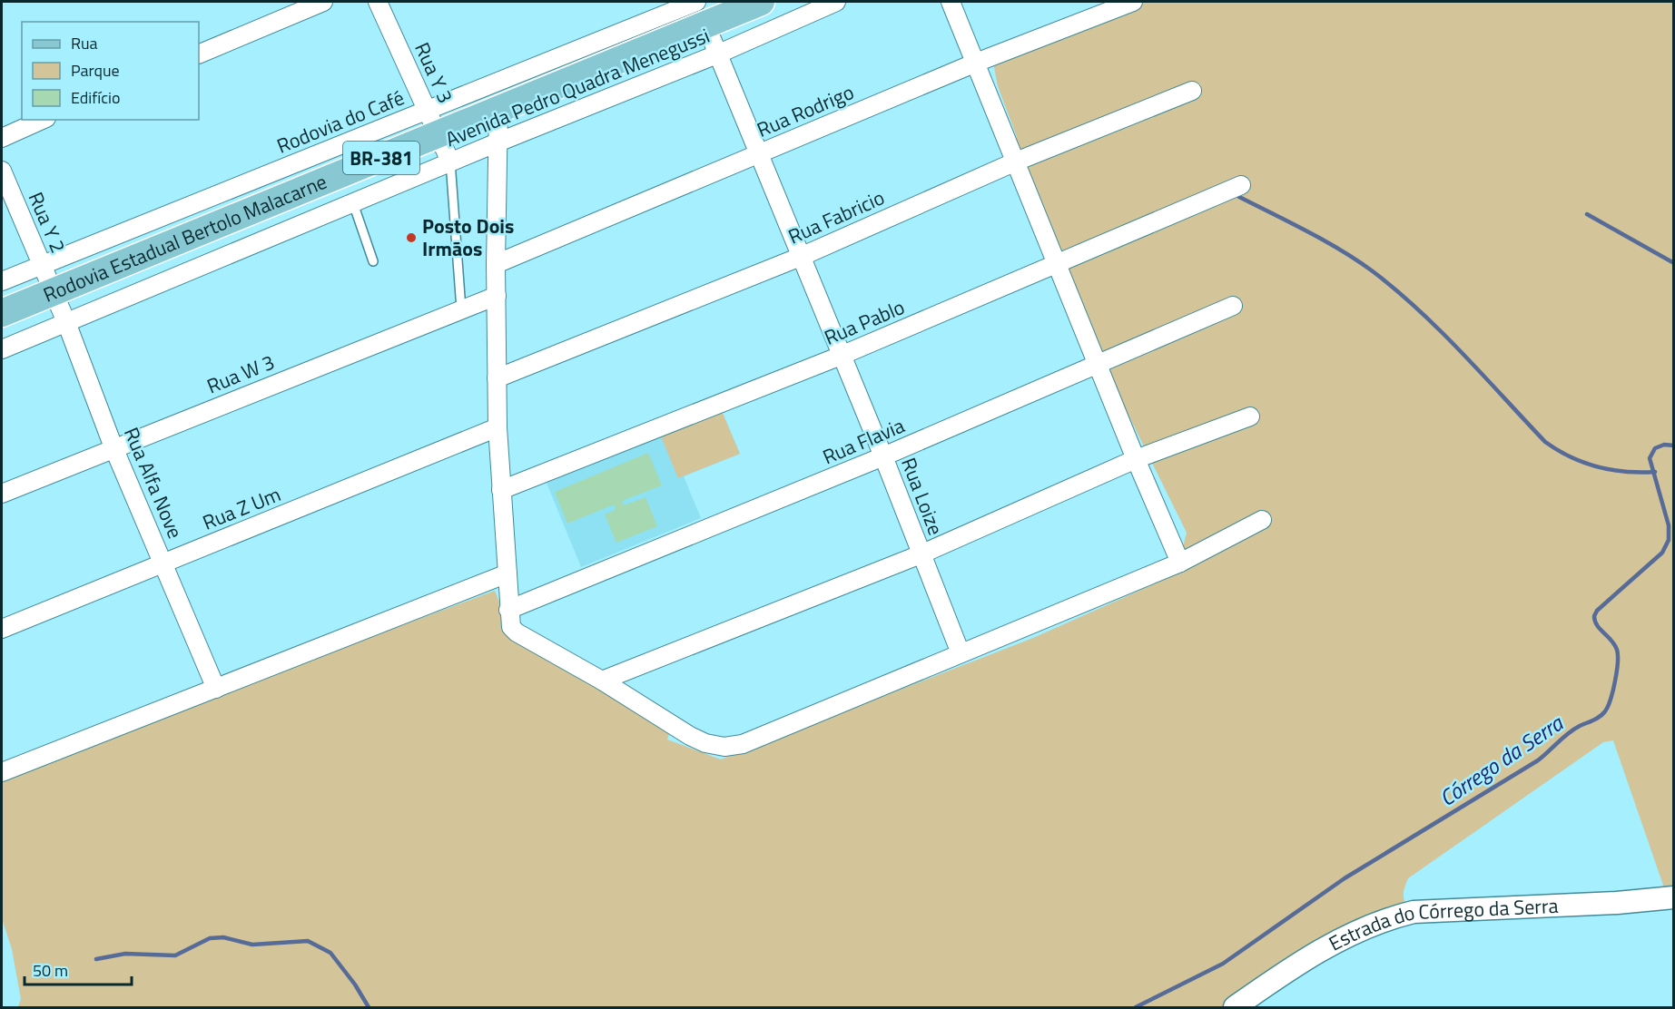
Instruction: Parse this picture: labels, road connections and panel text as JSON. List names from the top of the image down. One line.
{"streets":{"main road":["BR-381","Rodovia Estadual Bertolo Malacarne"],"street":["Rua Y 3","Avenida Pedro Quadra Menegussi","Rua Rodrigo","Rodovia do Café","Rua Fabricio","Rua Y 2","Rua Pablo","Rua W 3","Rua Flavia","Rua Alfa Nove","Rua Loize","Rua Z Um","Estrada do Córrego da Serra"]},"crossings":[["Rua Y 3","Avenida Pedro Quadra Menegussi"],["Rua Y 3","Rodovia do Café"],["Rua Y 3","Rodovia Estadual Bertolo Malacarne"],["Avenida Pedro Quadra Menegussi","Rua Alfa Nove"],["Avenida Pedro Quadra Menegussi","Rua Loize"],["Rua Rodrigo","Rua Loize"],["Rodovia do Café","Rua Y 2"],["Rodovia do Café","Rodovia Estadual Bertolo Malacarne"],["Rodovia do Café","Rua Loize"],["Rua Fabricio","Rua Loize"],["Rua Y 2","Rodovia Estadual Bertolo Malacarne"],["Rua Y 2","Rua Alfa Nove"],["Rodovia Estadual Bertolo Malacarne","Rua Alfa Nove"],["Rodovia Estadual Bertolo Malacarne","Rua Loize"],["Rua Pablo","Rua Loize"],["Rua W 3","Rua Alfa Nove"],["Rua Flavia","Rua Loize"],["Rua Alfa Nove","Rua Z Um"]],"water":["Córrego da Serra"],"places":["Posto Dois Irmãos"],"legend":["Rua","Parque","Edifício"],"scale_bar":"50 m"}
